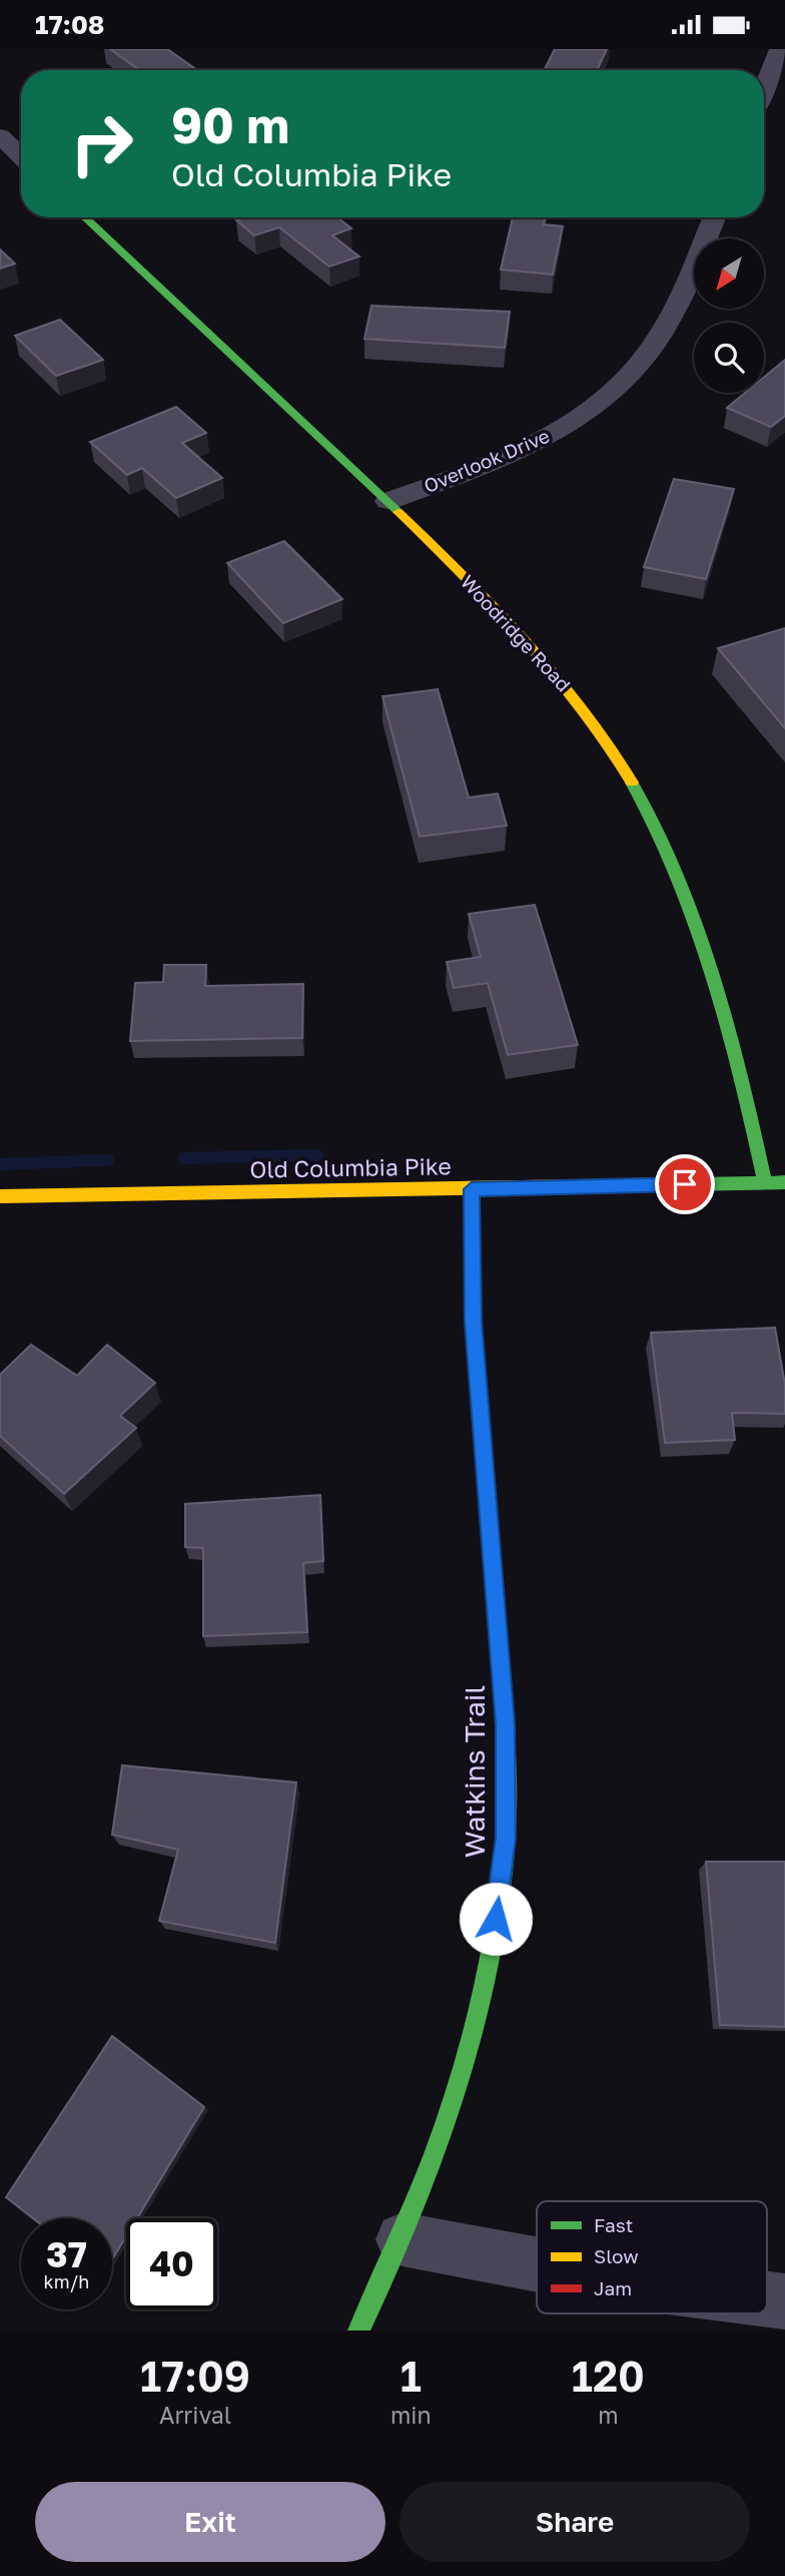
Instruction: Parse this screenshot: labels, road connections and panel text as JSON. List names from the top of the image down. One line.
{"streets":{"street":["Overlook Drive","Woodridge Road","Old Columbia Pike","Watkins Trail"]},"crossings":[["Overlook Drive","Woodridge Road"],["Woodridge Road","Old Columbia Pike"],["Old Columbia Pike","Watkins Trail"]],"legend":["Fast","Slow","Jam"],"north":"bottom left","page":{"status":"17:08","turn":["90 m","Old Columbia Pike"],"speed":"37 km/h","limit":"40","eta":["17:09","Arrival","1","min","120","m"],"buttons":["Exit","Share"]}}
